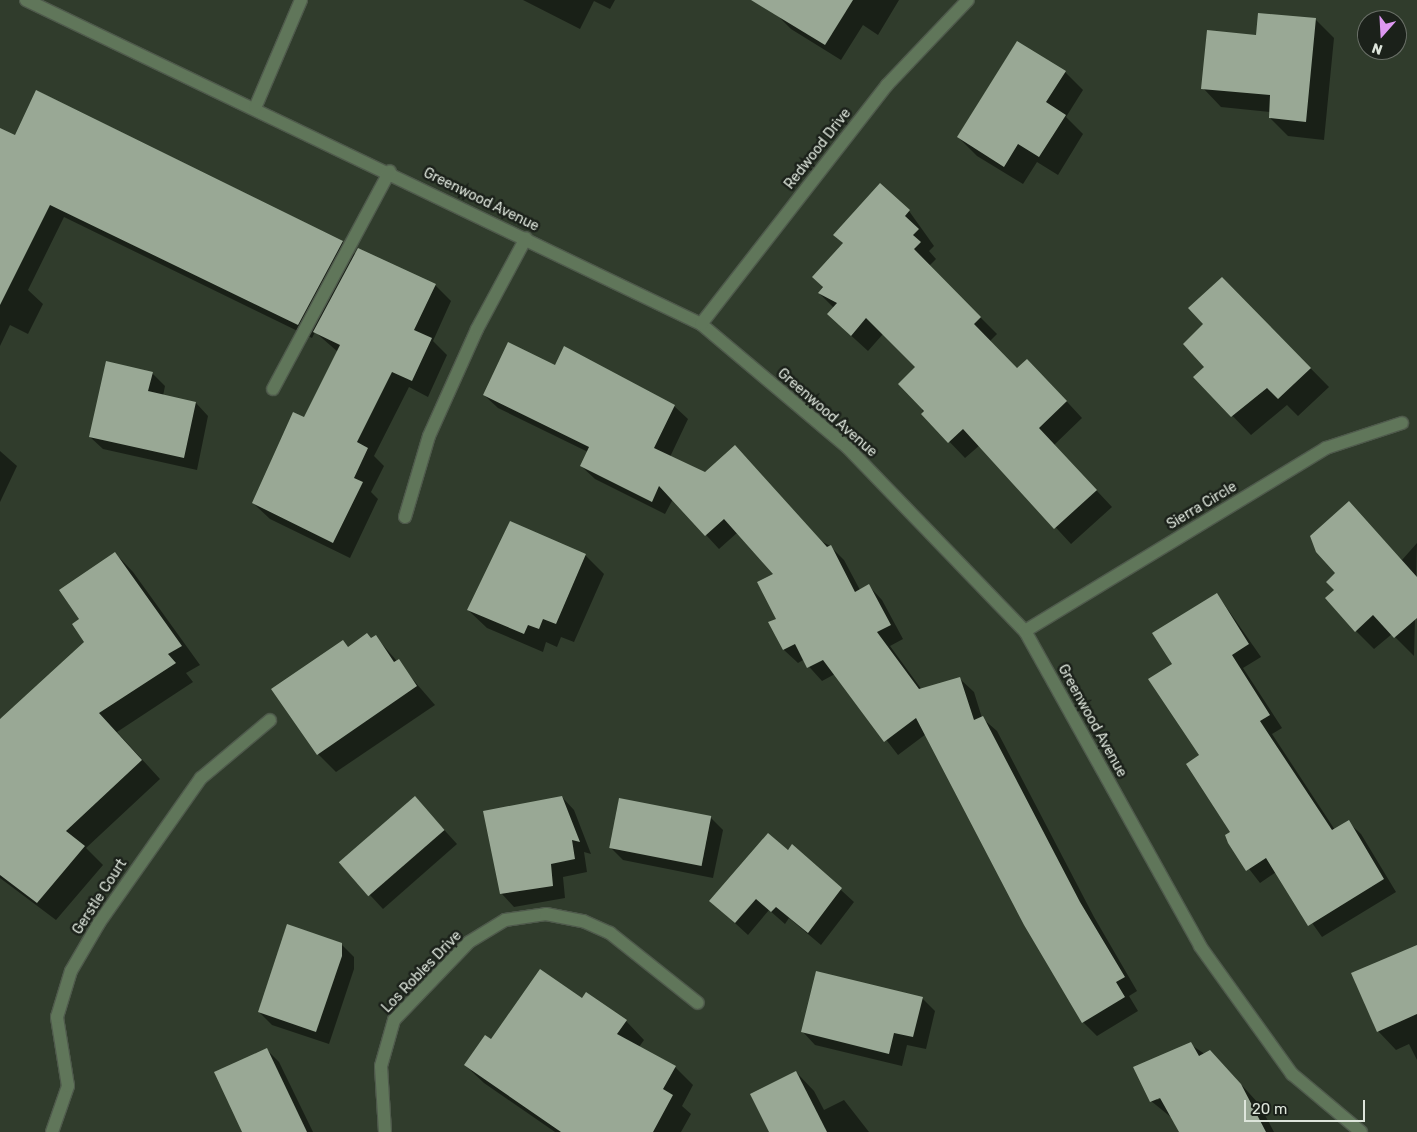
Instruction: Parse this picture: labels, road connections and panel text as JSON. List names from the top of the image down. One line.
{"streets":{"street":["Redwood Drive","Greenwood Avenue","Sierra Circle","Gerstle Court","Los Robles Drive"]},"crossings":[["Redwood Drive","Greenwood Avenue"],["Greenwood Avenue","Sierra Circle"]],"scale_bar":"20 m","north":"bottom"}
